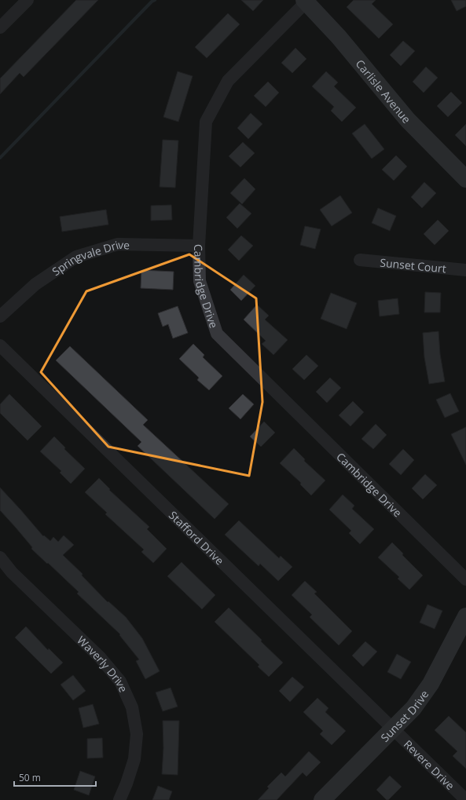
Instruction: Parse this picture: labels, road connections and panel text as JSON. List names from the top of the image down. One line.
{"streets":{"street":["Carlisle Avenue","Springvale Drive","Sunset Court","Cambridge Drive","Stafford Drive","Waverly Drive","Sunset Drive","Revere Drive"]},"crossings":[["Carlisle Avenue","Cambridge Drive"],["Springvale Drive","Cambridge Drive"],["Stafford Drive","Sunset Drive"],["Stafford Drive","Revere Drive"],["Sunset Drive","Revere Drive"]],"scale_bar":"50 m"}
